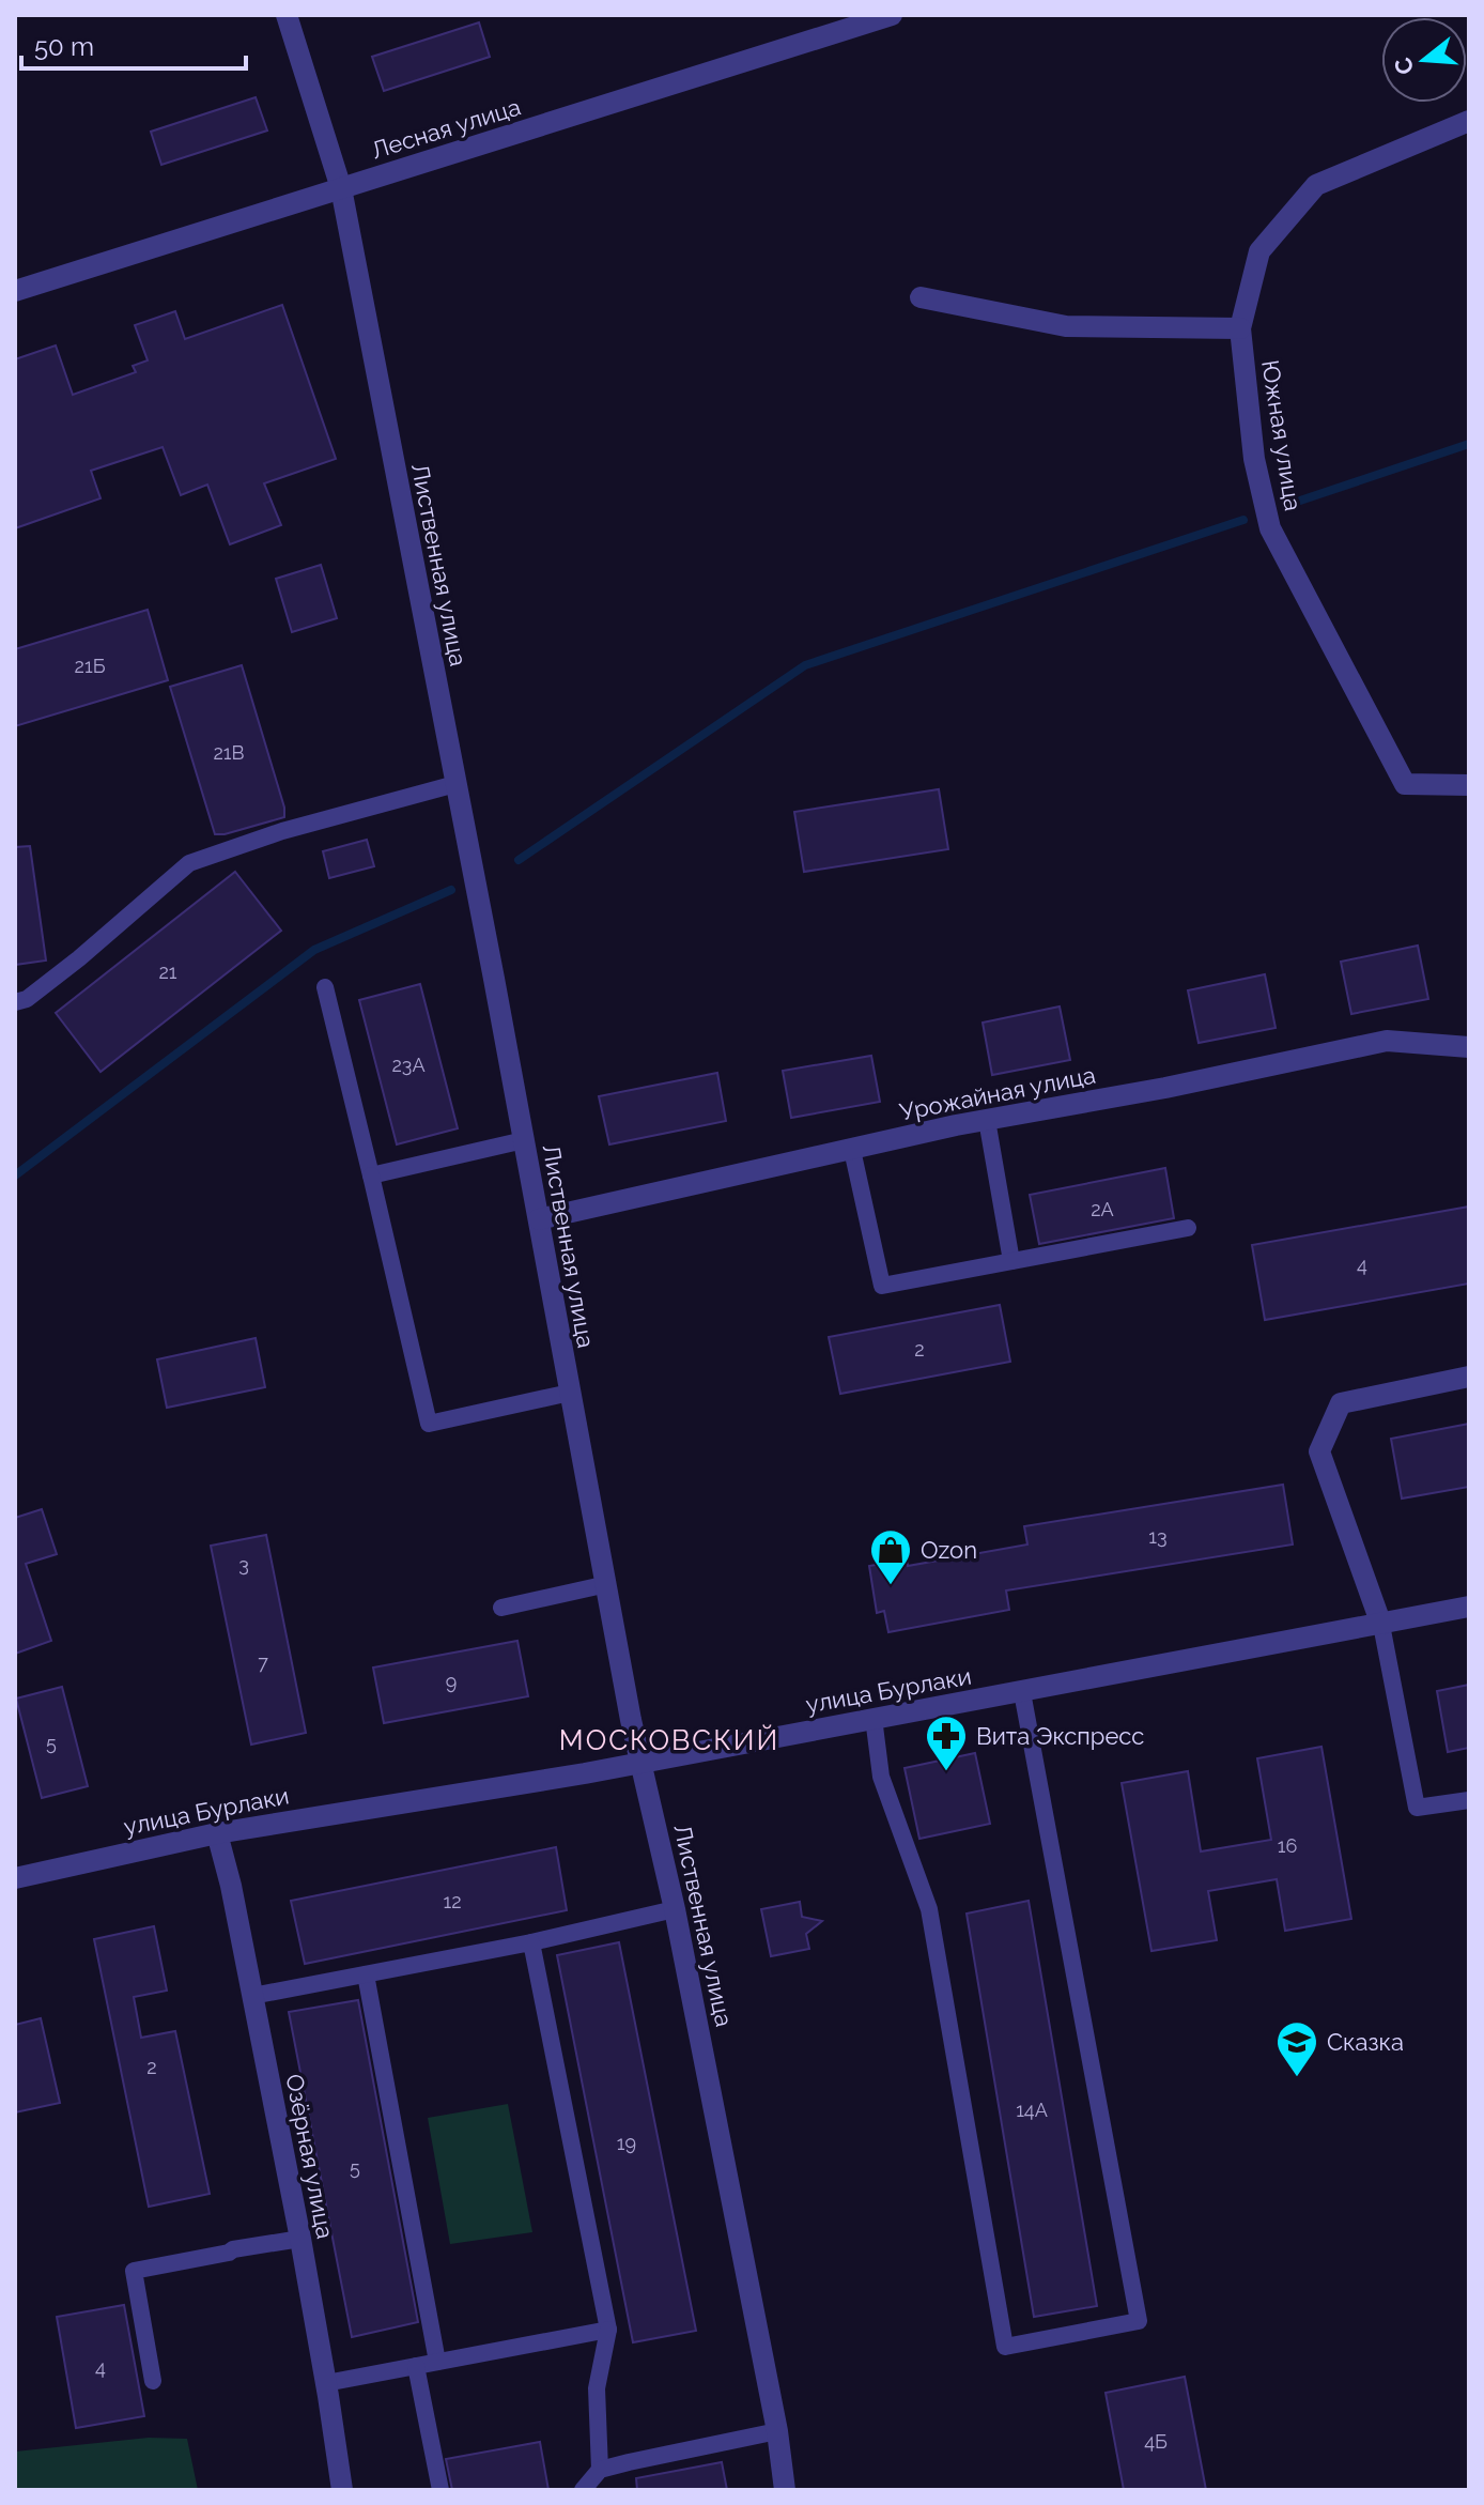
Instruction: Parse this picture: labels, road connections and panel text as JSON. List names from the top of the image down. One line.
{"streets":{"street":["Лесная улица","Южная улица","Лиственная улица","Урожайная улица","улица Бурлаки","Озёрная улица"]},"crossings":[["Лесная улица","Лиственная улица"],["Лиственная улица","Урожайная улица"],["Лиственная улица","улица Бурлаки"],["улица Бурлаки","Озёрная улица"]],"districts":["МОСКОВСКИЙ"],"places":{"shop":["Ozon"],"pharmacy":["Вита Экспресс"],"school or university":["Сказка"]},"house_numbers":["21Б","21В","21","23А","2А","4","2","13","3","7","9","5","16","12","2","14А","19","5","4","4Б"],"scale_bar":"50 m","north":"left"}
